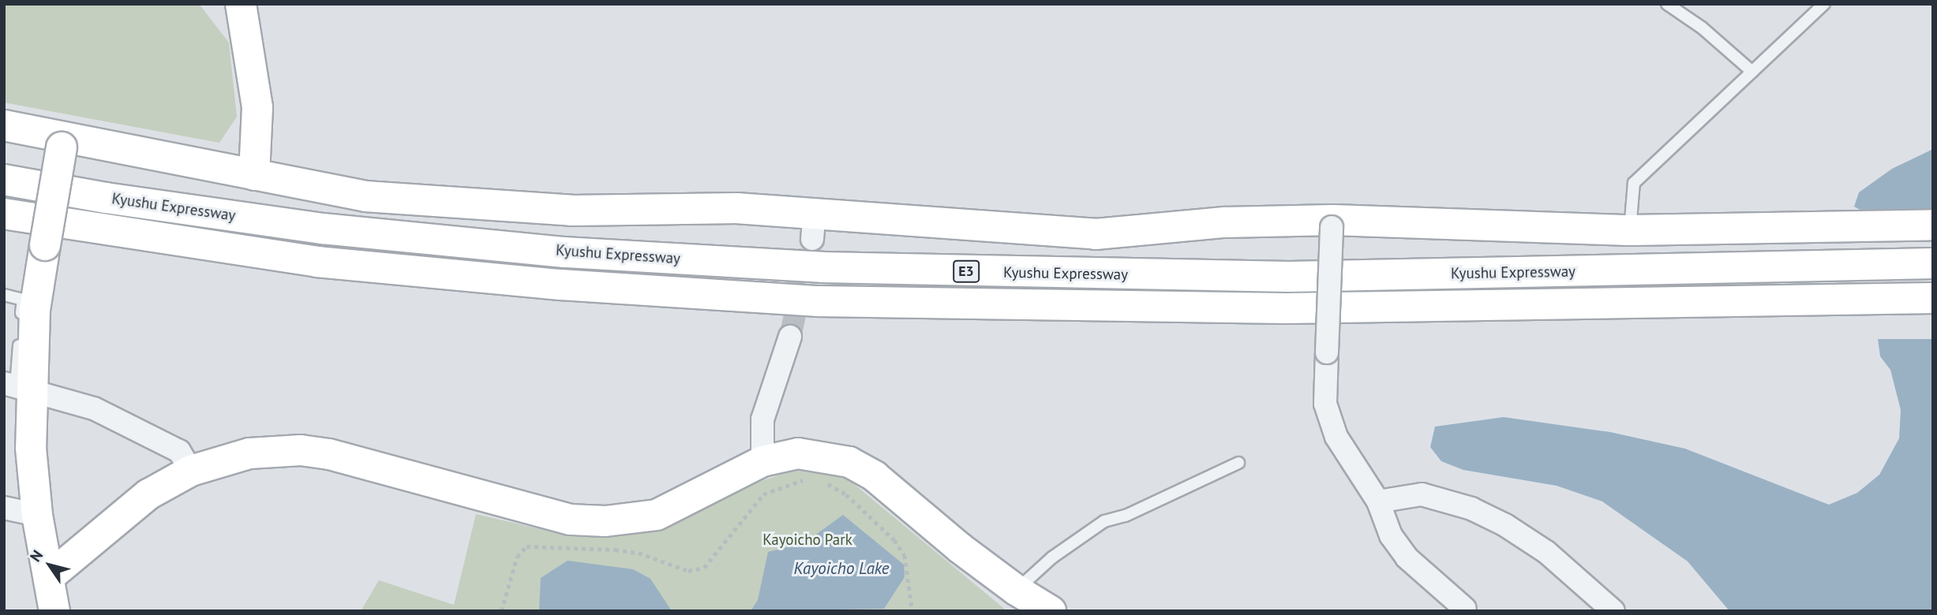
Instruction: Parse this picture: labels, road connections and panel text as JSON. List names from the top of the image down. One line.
{"streets":{"main road":["Kyushu Expressway","E3"]},"water":["Kayoicho Lake"],"parks":["Kayoicho Park"],"north":"top left"}
